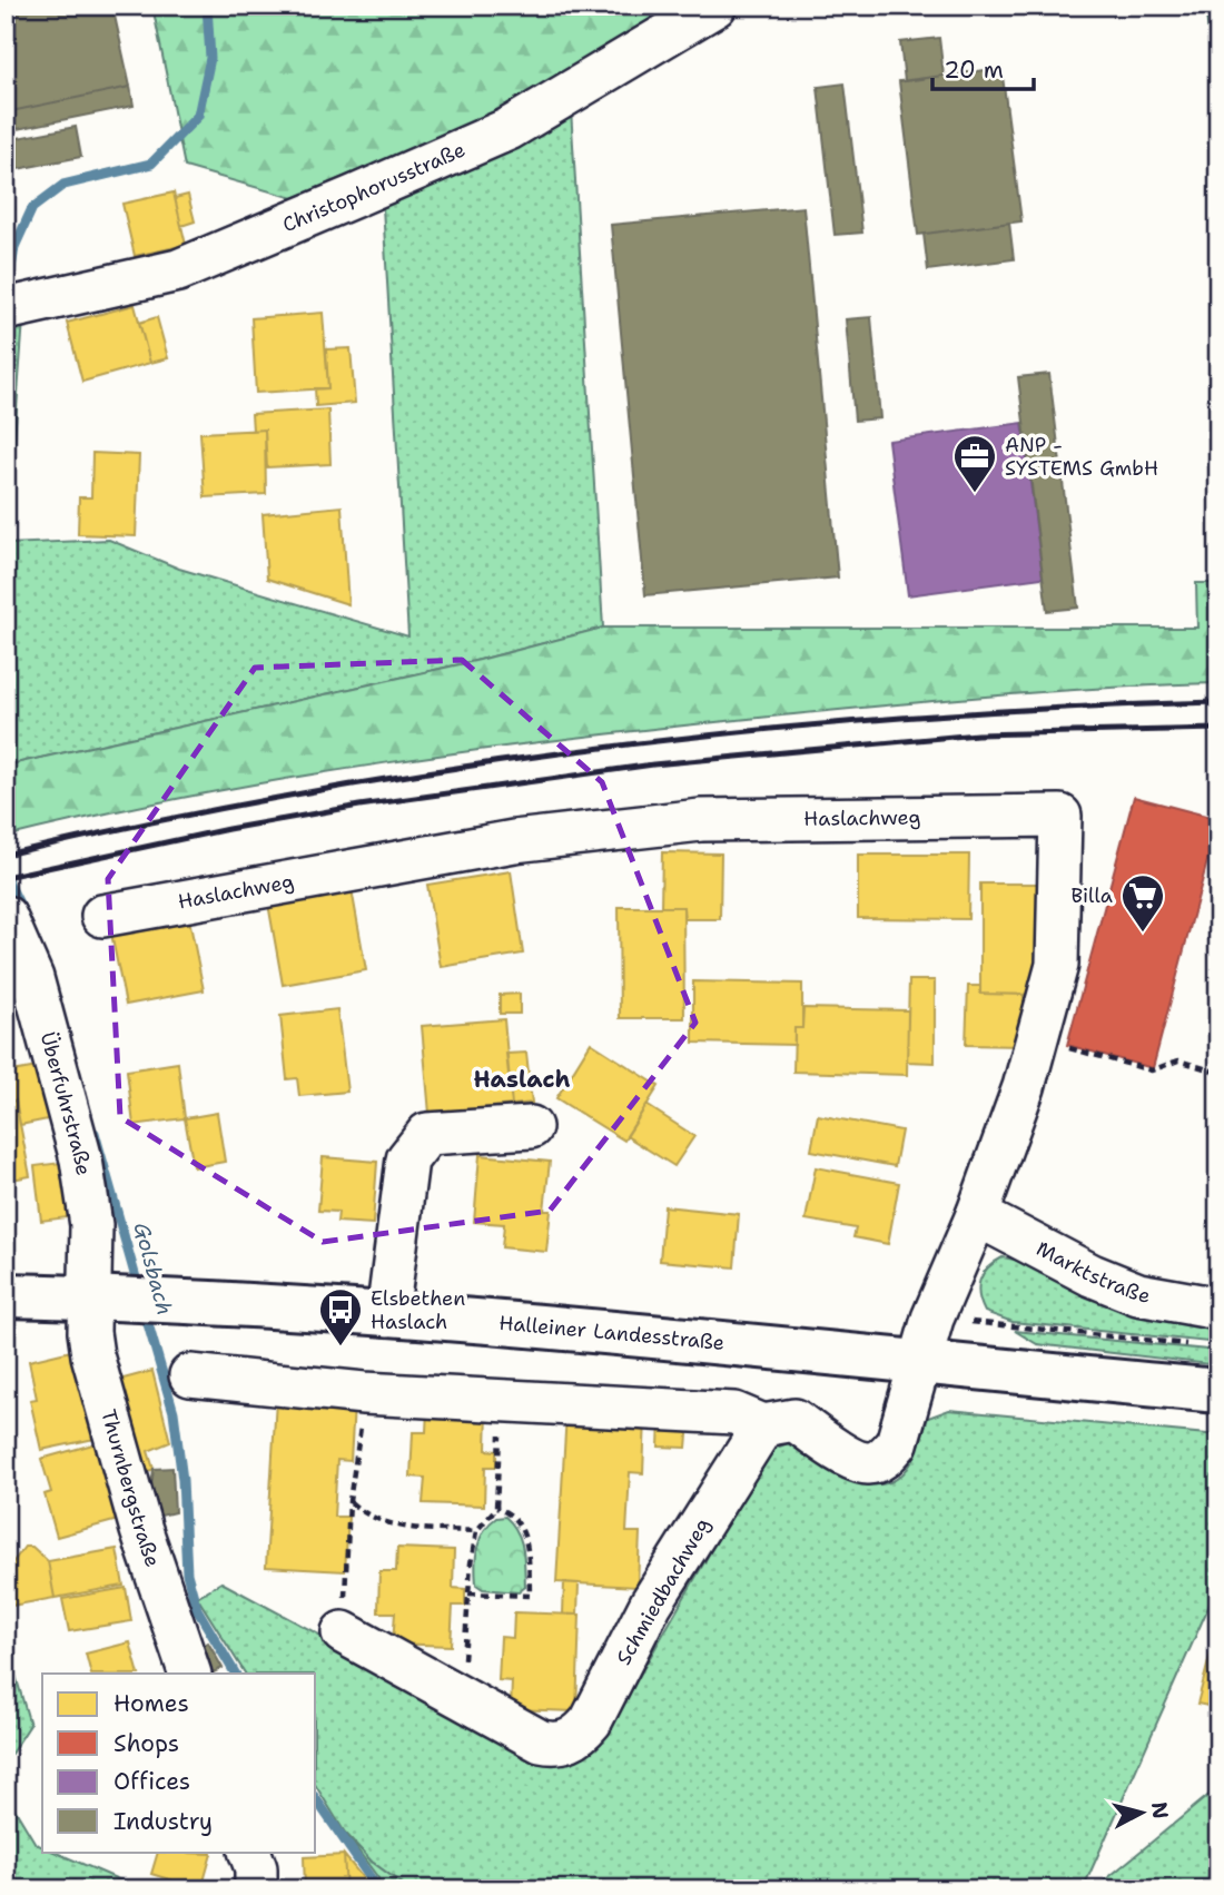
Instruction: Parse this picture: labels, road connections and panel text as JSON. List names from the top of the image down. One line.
{"streets":{"main road":["Halleiner Landesstraße"],"street":["Christophorusstraße","Haslachweg","Überfuhrstraße","Marktstraße","Thurnbergstraße","Schmiedbachweg"]},"crossings":[["Haslachweg","Marktstraße"],["Haslachweg","Halleiner Landesstraße"],["Überfuhrstraße","Halleiner Landesstraße"],["Überfuhrstraße","Thurnbergstraße"],["Halleiner Landesstraße","Thurnbergstraße"]],"districts":["Haslach"],"water":["Golsbach"],"places":{"office":["ANP - SYSTEMS GmbH"],"supermarket":["Billa"],"bus stop":["Elsbethen Haslach"]},"legend":["Homes","Shops","Offices","Industry"],"scale_bar":"20 m","north":"right"}
